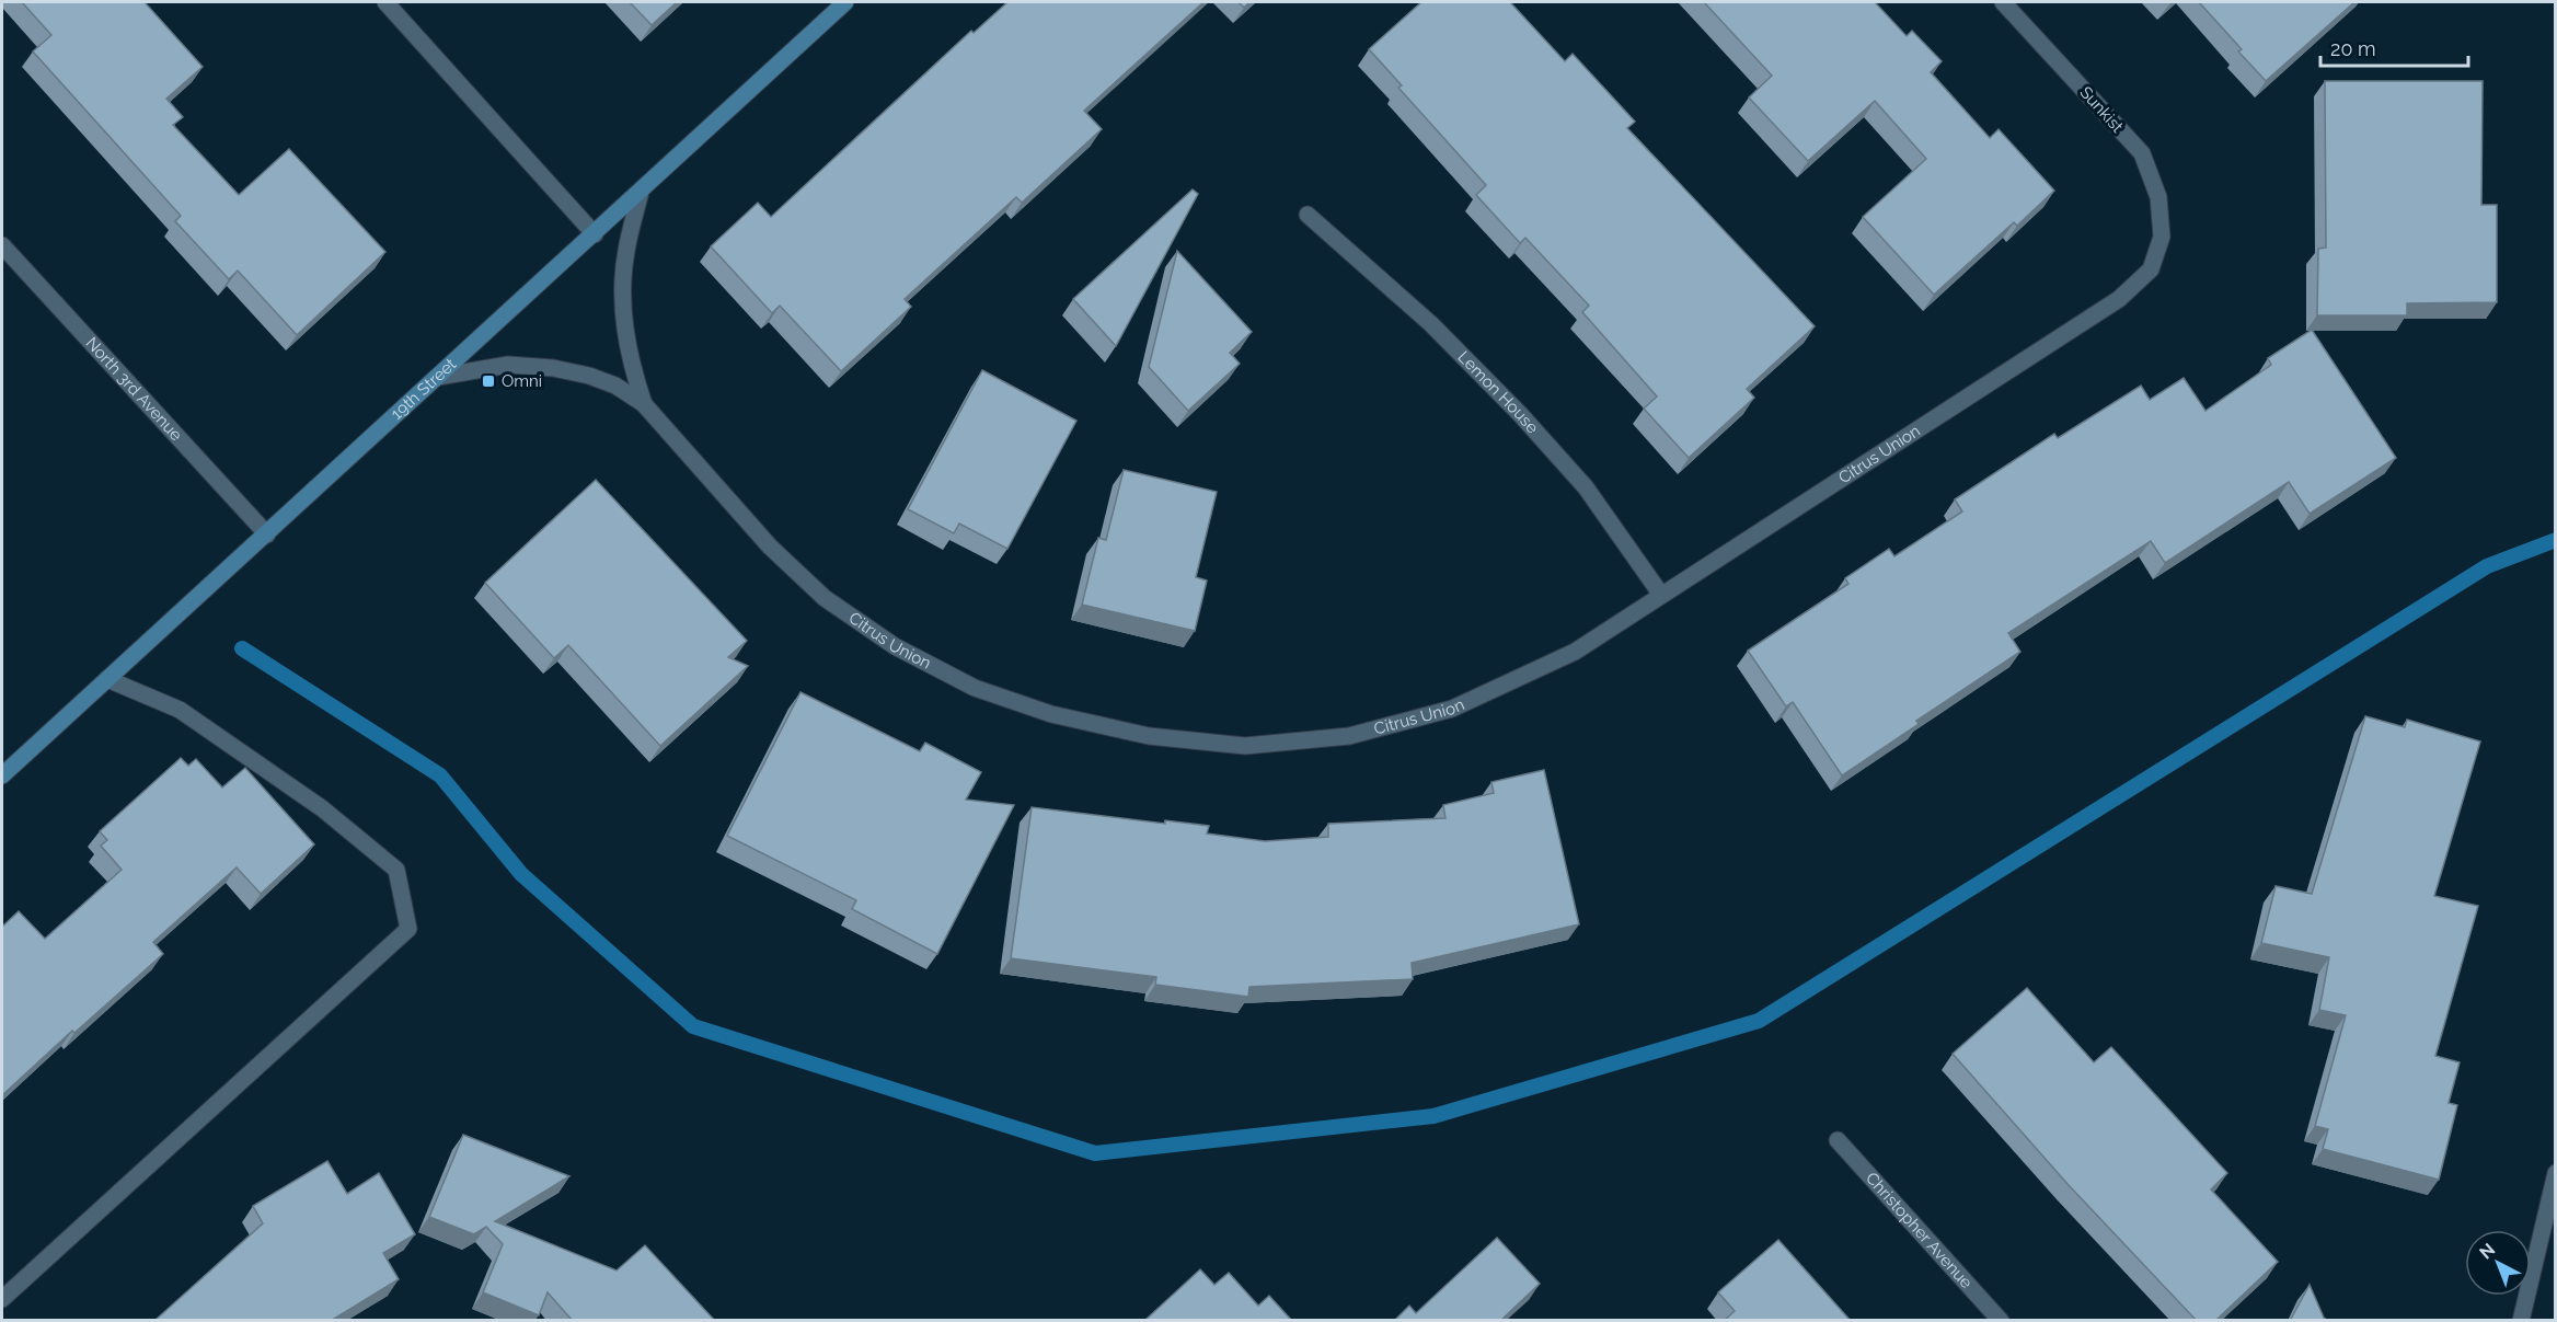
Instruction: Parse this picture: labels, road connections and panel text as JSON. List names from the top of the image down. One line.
{"streets":{"main road":["19th Street"],"street":["Sunkist","North 3rd Avenue","Lemon House","Citrus Union","Christopher Avenue"]},"crossings":[["Sunkist","Citrus Union"],["North 3rd Avenue","19th Street"],["19th Street","Citrus Union"],["Lemon House","Citrus Union"]],"places":{"transit":["Omni"]},"scale_bar":"20 m","north":"top left"}
